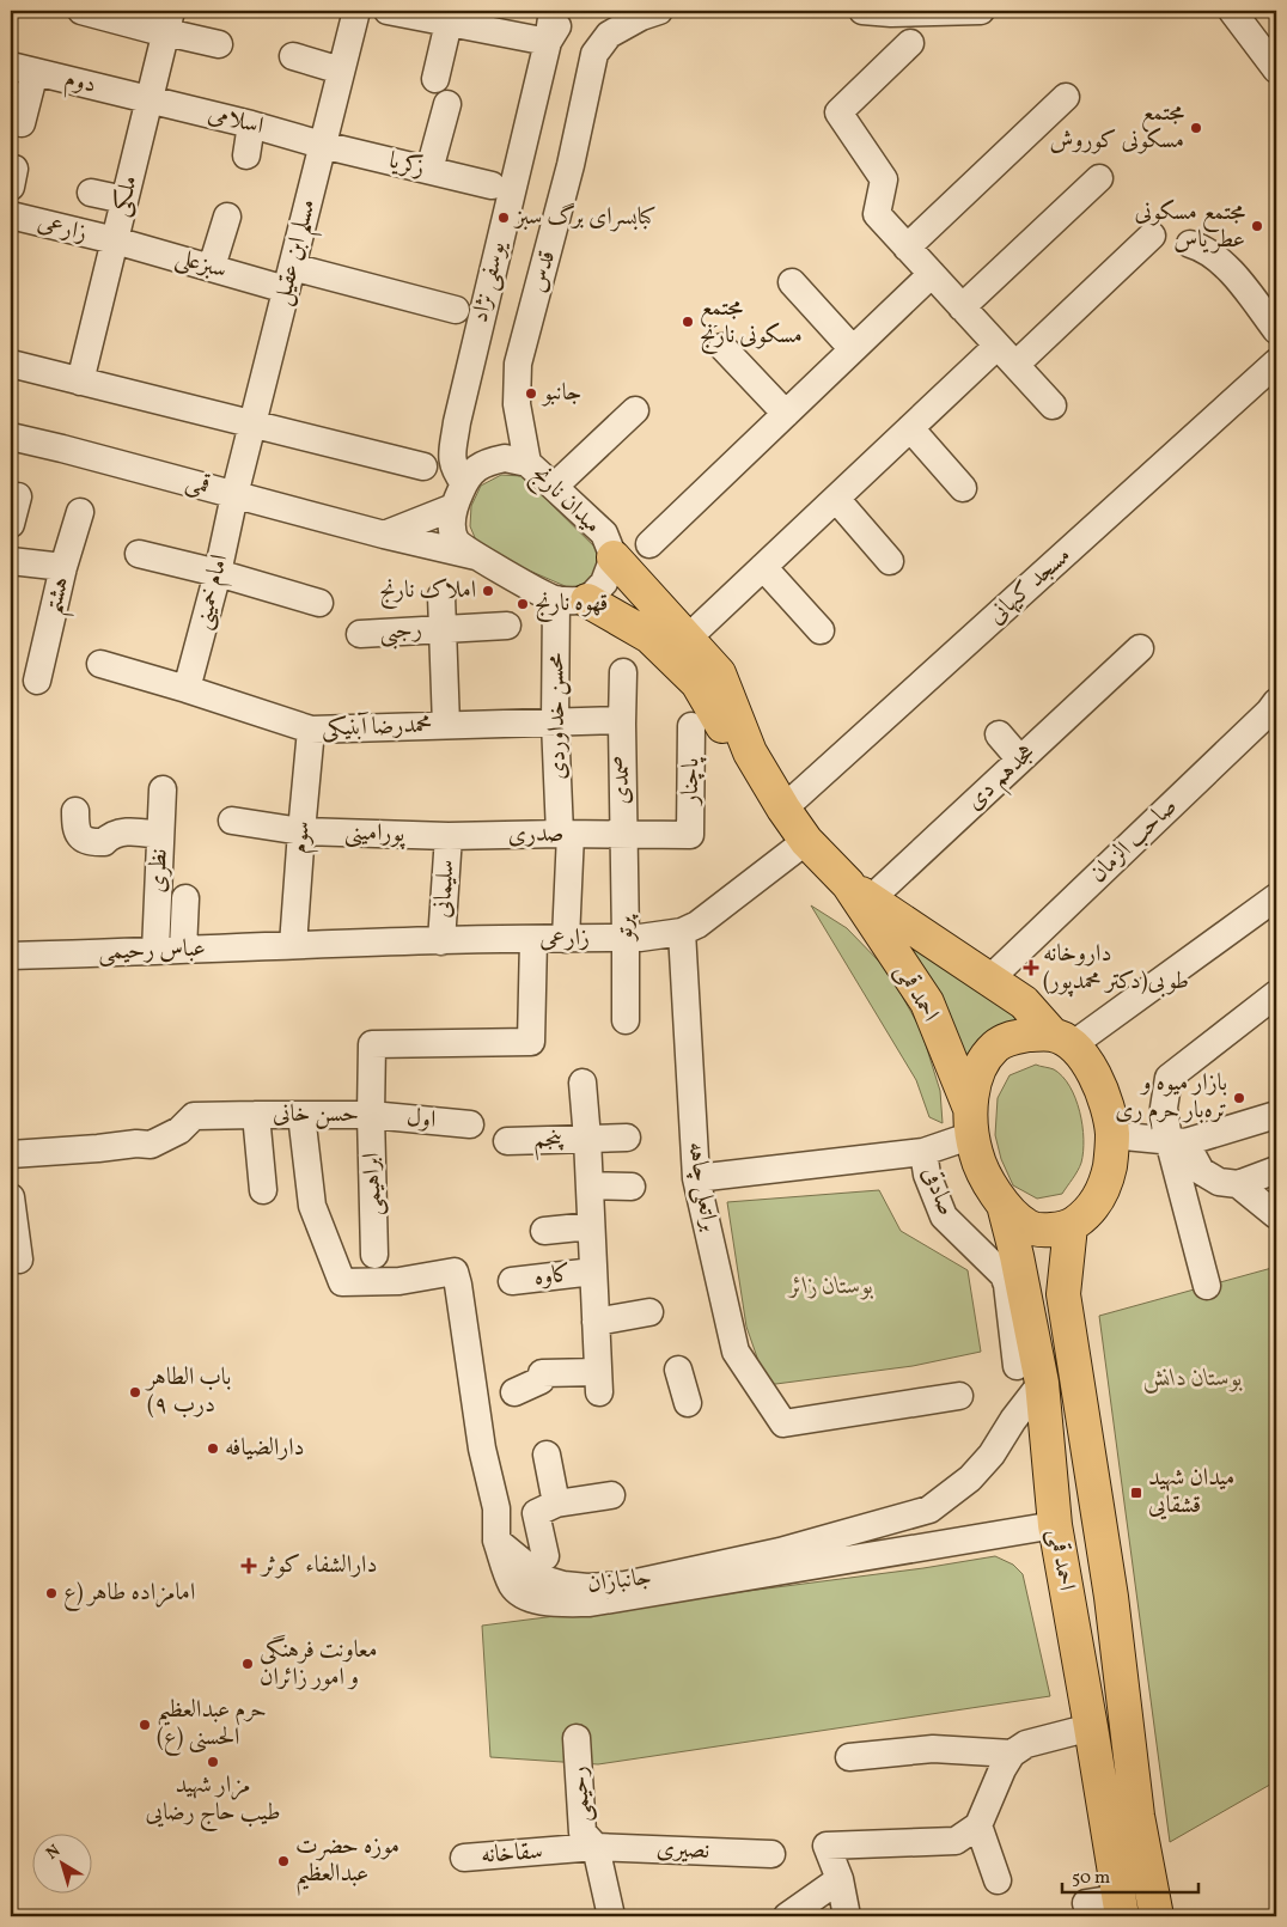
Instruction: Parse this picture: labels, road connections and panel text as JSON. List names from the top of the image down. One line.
{"streets":{"main road":["احمد قمی"],"street":["دوم","اسلامی","زکریا","ملکی","زارعی","مسلم ابن عقیل","سبزعلی","قدس","یوسفی نژاد","قمی","میدان نارنج","مسجد کیهانی","امام خمینی","هشتم","رجبی","محسن خداوردی","محمدرضا آبنیکی","هجدهم دی","صمدی","پاچنار","پورامینی","صدری","سوم","صاحب الزمان","نظری","سلیمانی","پرتو","عباس رحیمی","حسن خانی","اول","پنجم","ابراهیمی","براتعلی چاهه","صادقی","کاوه","جانبازان","رحیمی","نصیری","سقاخانه"]},"crossings":[["دوم","اسلامی"],["دوم","ملکی"],["اسلامی","زکریا"],["اسلامی","ملکی"],["اسلامی","مسلم ابن عقیل"],["زکریا","مسلم ابن عقیل"],["ملکی","زارعی"],["ملکی","سبزعلی"],["زارعی","سبزعلی"],["زارعی","محسن خداوردی"],["زارعی","سوم"],["زارعی","سلیمانی"],["زارعی","پرتو"],["زارعی","عباس رحیمی"],["زارعی","احمد قمی"],["زارعی","حسن خانی"],["زارعی","براتعلی چاهه"],["مسلم ابن عقیل","سبزعلی"],["مسلم ابن عقیل","قمی"],["مسلم ابن عقیل","امام خمینی"],["قدس","میدان نارنج"],["یوسفی نژاد","میدان نارنج"],["قمی","امام خمینی"],["میدان نارنج","محسن خداوردی"],["مسجد کیهانی","احمد قمی"],["امام خمینی","محمدرضا آبنیکی"],["محسن خداوردی","محمدرضا آبنیکی"],["محسن خداوردی","صمدی"],["محسن خداوردی","صدری"],["محمدرضا آبنیکی","صمدی"],["محمدرضا آبنیکی","سوم"],["هجدهم دی","احمد قمی"],["صمدی","پاچنار"],["صمدی","صدری"],["صمدی","پرتو"],["پاچنار","صدری"],["پاچنار","پرتو"],["پورامینی","صدری"],["پورامینی","سوم"],["پورامینی","سلیمانی"],["صدری","سلیمانی"],["صدری","پرتو"],["سوم","عباس رحیمی"],["صاحب الزمان","احمد قمی"],["نظری","عباس رحیمی"],["احمد قمی","صادقی"],["احمد قمی","جانبازان"],["حسن خانی","اول"],["حسن خانی","ابراهیمی"],["اول","ابراهیمی"],["براتعلی چاهه","صادقی"],["صادقی","جانبازان"],["رحیمی","نصیری"],["رحیمی","سقاخانه"],["نصیری","سقاخانه"]],"parks":["بوستان زائر","بوستان دانش"],"places":{"other":["مجتمع مسکونی کوروش","کبابسرای برگ سبز","مجتمع مسکونی عطر یاس","مجتمع مسکونی نارنج","جانبو","املاک نارنج","قهوه نارنج","بازار میوه و تره‌بار حرم ری","باب الطاهر (درب ۹","دارالضیافه","امامزاده طاهر (ع","معاونت فرهنگی و امور زائران","حرم عبدالعظیم الحسنی (ع)","مزار شهید طیب حاج رضایی","موزه حضرت عبدالعظیم"],"health":["داروخانه طوبی(دکتر محمدپور)","دارالشفاء کوثر"],"transit":["میدان شهید قشقایی"]},"scale_bar":"50 m","north":"top left"}
